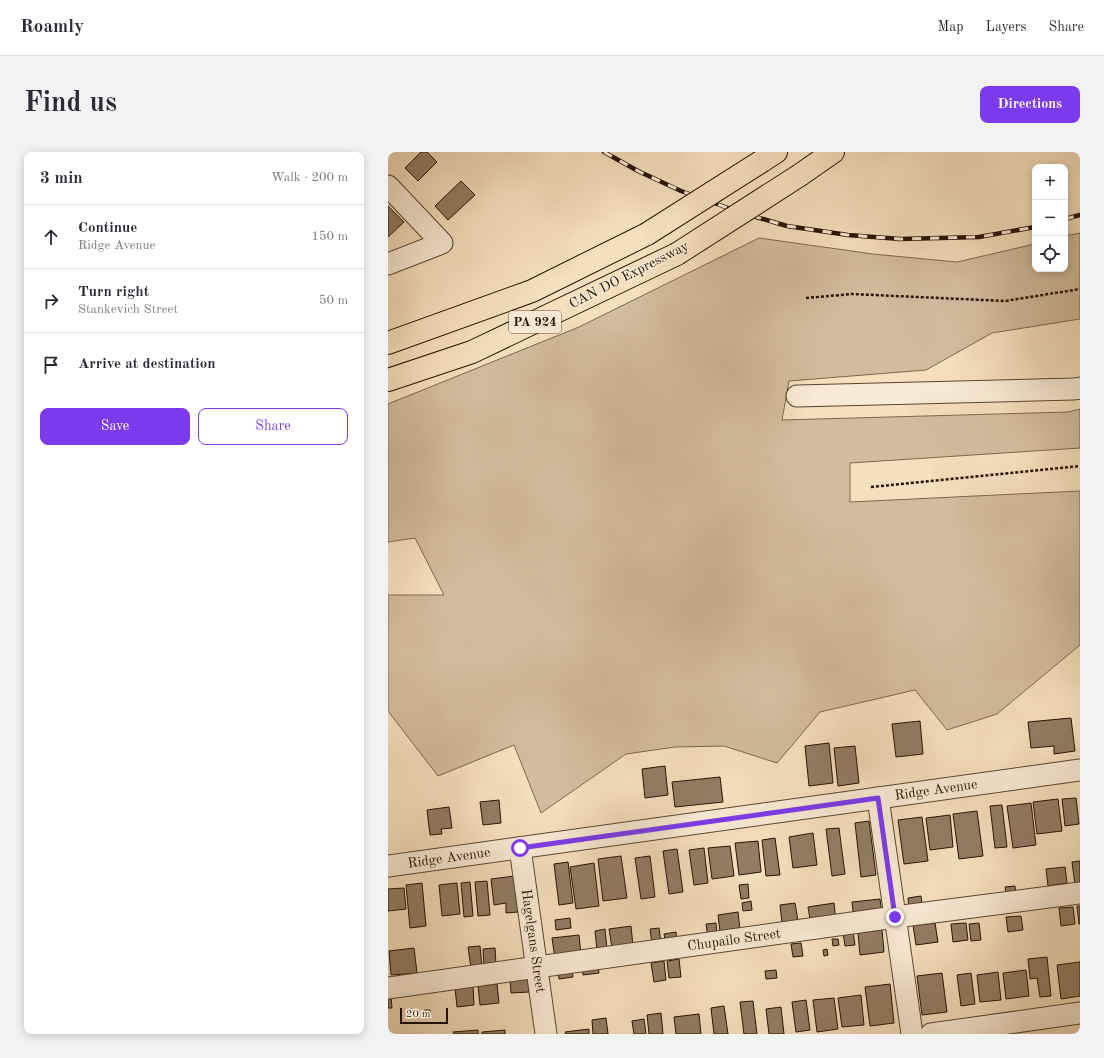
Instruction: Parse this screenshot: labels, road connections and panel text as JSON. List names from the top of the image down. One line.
{"streets":{"main road":["CAN DO Expressway","PA 924"],"street":["Ridge Avenue","Chupailo Street","Hagelgans Street"]},"crossings":[["Ridge Avenue","Hagelgans Street"],["Chupailo Street","Hagelgans Street"]],"scale_bar":"20 m","page":{"header":"Roamly","nav":["Map","Layers","Share"],"buttons":["Directions",["Save","Share"]],"title":"Find us","heading":["3 min","Walk · 200 m"],"map_buttons":["+","−"],"list":[["Continue","Ridge Avenue","150 m"],["Turn right","Stankevich Street","50 m"],"Arrive at destination"],"scale":"20 m"}}
